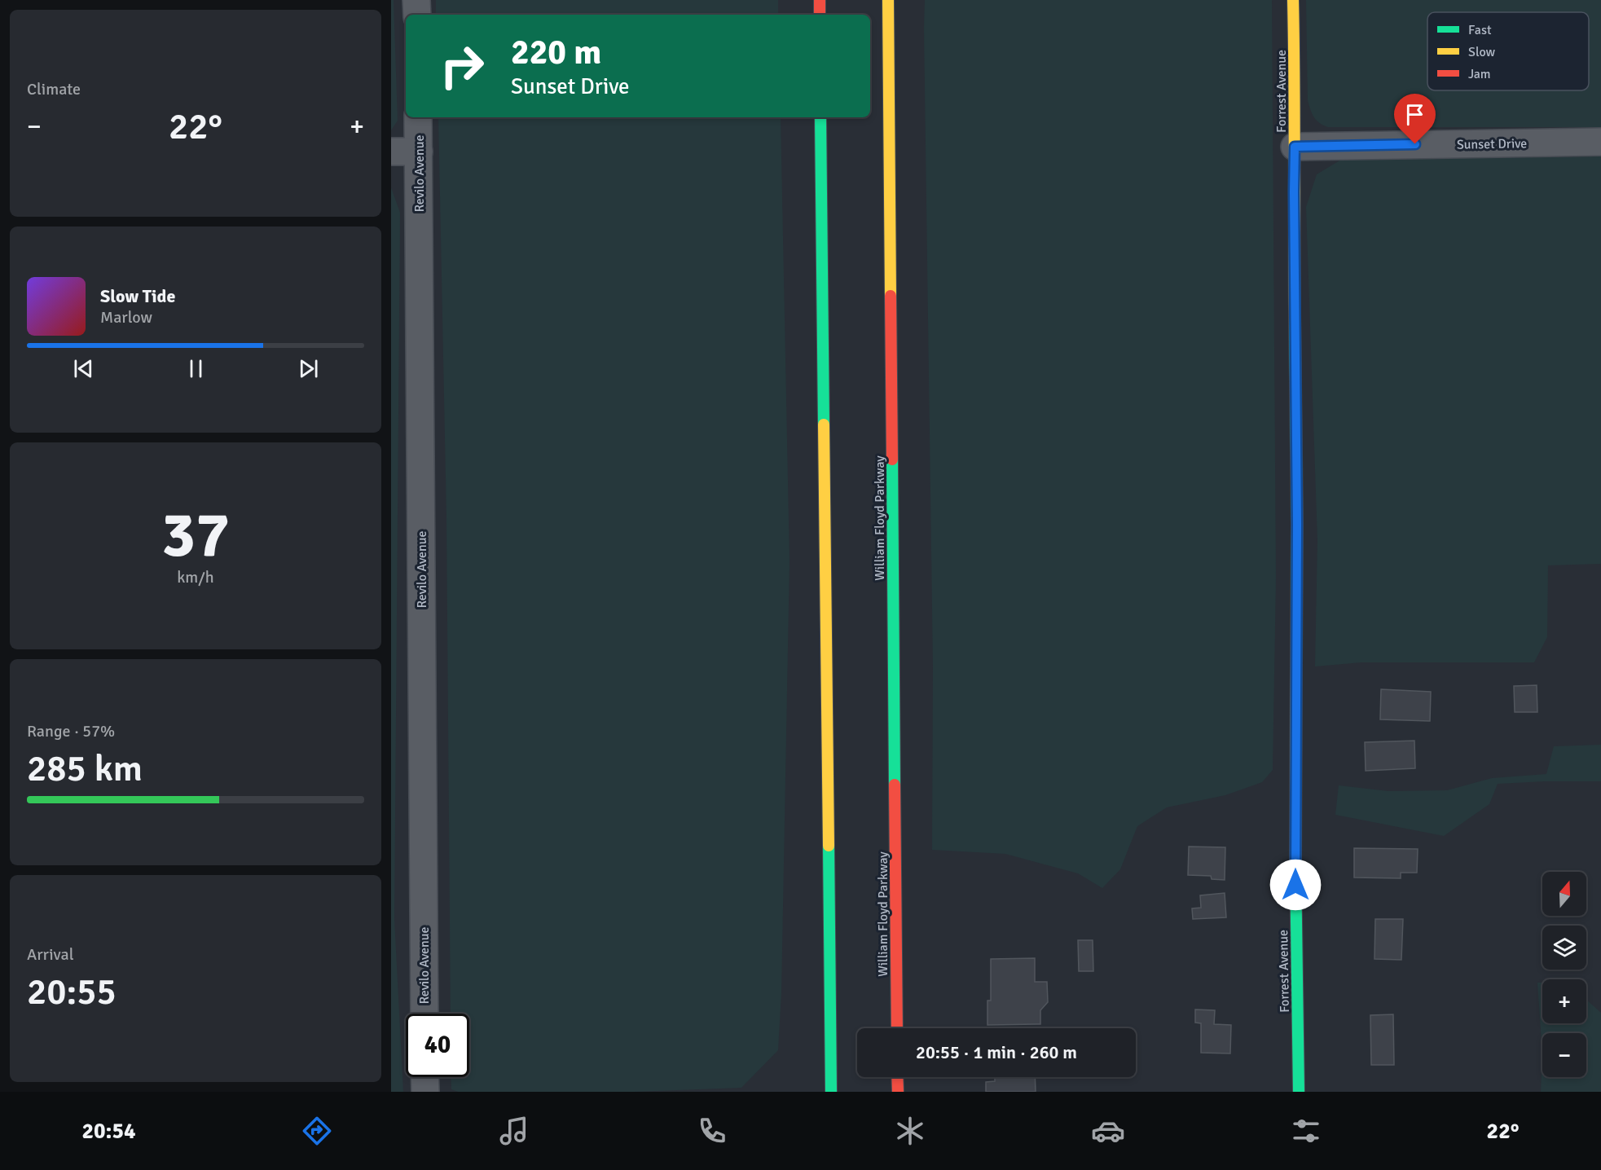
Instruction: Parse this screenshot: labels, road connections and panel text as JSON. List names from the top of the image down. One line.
{"streets":{"main road":["Forrest Avenue","William Floyd Parkway"],"street":["Sunset Drive","Revilo Avenue"]},"crossings":[["Forrest Avenue","Sunset Drive"]],"legend":["Fast","Slow","Jam"],"north":"top","page":{"tile":["Climate",["37","km/h"],["Range · 57%","285 km"],["Arrival","20:55"]],"turn":["220 m","Sunset Drive"],"heat":["−","22°","+"],"song":["Slow Tide","Marlow"],"map_buttons":["+","−"],"limit":"40","trip":"20:55 · 1 min · 260 m","tabs":["20:54","22°"]}}
